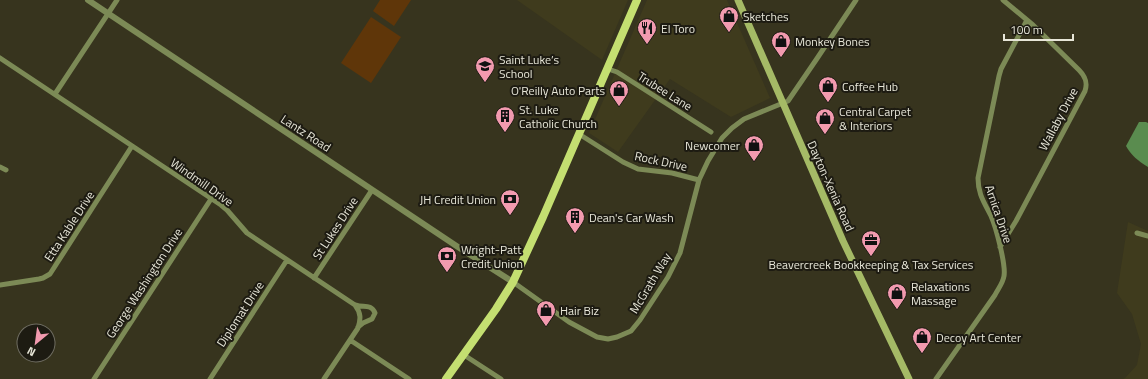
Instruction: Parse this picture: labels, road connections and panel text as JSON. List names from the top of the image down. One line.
{"streets":{"main road":["Dayton-Xenia Road"],"street":["Trubee Lane","Wallaby Drive","Lantz Road","Rock Drive","Windmill Drive","Arnica Drive","Etta Kable Drive","St Lukes Drive","George Washington Drive","McGrath Way","Diplomat Drive"]},"crossings":[["Wallaby Drive","Arnica Drive"],["Lantz Road","St Lukes Drive"],["Lantz Road","McGrath Way"],["Rock Drive","McGrath Way"],["Windmill Drive","Etta Kable Drive"],["Windmill Drive","St Lukes Drive"],["Windmill Drive","George Washington Drive"],["Windmill Drive","Diplomat Drive"],["Dayton-Xenia Road","McGrath Way"]],"places":{"shop":["Sketches","Monkey Bones","Coffee Hub","O'Reilly Auto Parts","Central Carpet & Interiors","Newcomer","Relaxations Massage","Hair Biz","Decoy Art Center"],"restaurant":["El Toro"],"school or university":["Saint Luke’s School"],"building":["St. Luke Catholic Church","Dean's Car Wash"],"bank":["JH Credit Union","Wright-Patt Credit Union"],"office":["Beavercreek Bookkeeping & Tax Services"]},"scale_bar":"100 m","north":"bottom left"}
